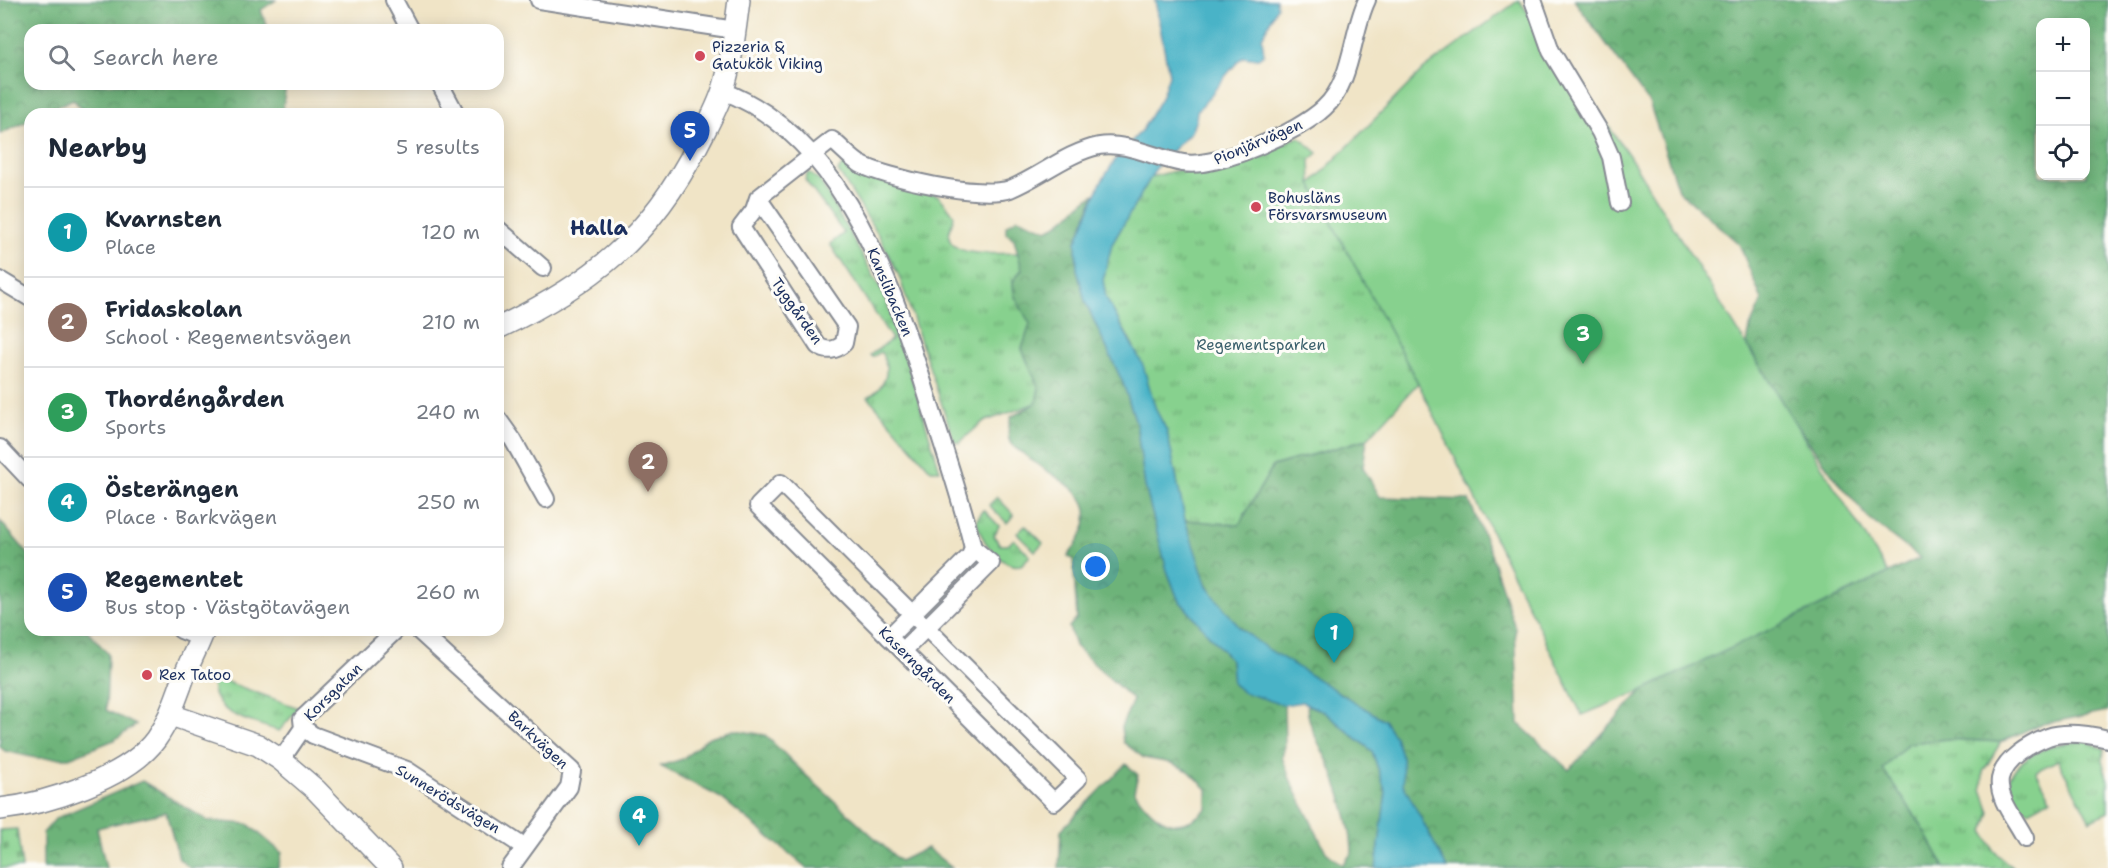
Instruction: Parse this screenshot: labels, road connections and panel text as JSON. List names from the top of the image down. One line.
{"streets":{"street":["Pionjärvägen","Kanslibacken","Tyggården","Kaserngården","Korsgatan","Barkvägen","Sunnerödsvägen"]},"crossings":[["Pionjärvägen","Kanslibacken"],["Pionjärvägen","Tyggården"],["Kanslibacken","Tyggården"],["Korsgatan","Sunnerödsvägen"],["Barkvägen","Sunnerödsvägen"]],"districts":["Halla"],"parks":["Regementsparken"],"places":["Pizzeria & Gatukök Viking","Bohusläns Försvarsmuseum","Rex Tatoo"],"page":{"map_buttons":["+","−"],"search":"Search here","heading":["Nearby","5 results"],"pins":["5","3","2","1","4"],"list":[{"mark":"1","name":"Kvarnsten","note":"Place","value":"120 m"},{"mark":"2","name":"Fridaskolan","note":"School · Regementsvägen","value":"210 m"},{"mark":"3","name":"Thordéngården","note":"Sports","value":"240 m"},{"mark":"4","name":"Österängen","note":"Place · Barkvägen","value":"250 m"},{"mark":"5","name":"Regementet","note":"Bus stop · Västgötavägen","value":"260 m"}]}}
